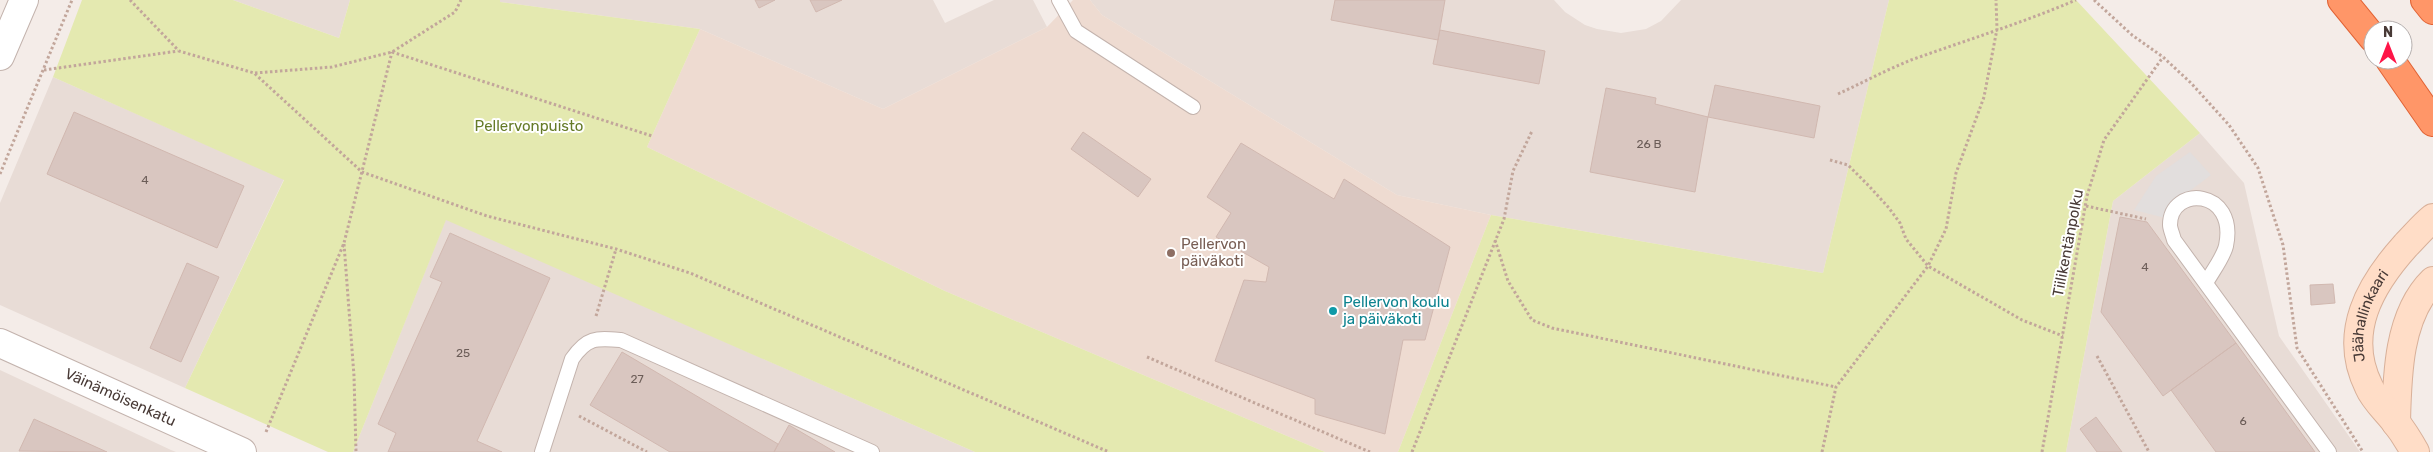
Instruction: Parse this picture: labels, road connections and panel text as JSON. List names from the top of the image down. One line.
{"streets":{"street":["Jäähallinkaari","Väinämöisenkatu"],"path":["Tiilikentänpolku"]},"parks":["Pellervonpuisto"],"places":["Pellervon päiväkoti","Pellervon koulu ja päiväkoti"],"house_numbers":["26 B","4","4","25","27","6"],"north":"top"}
